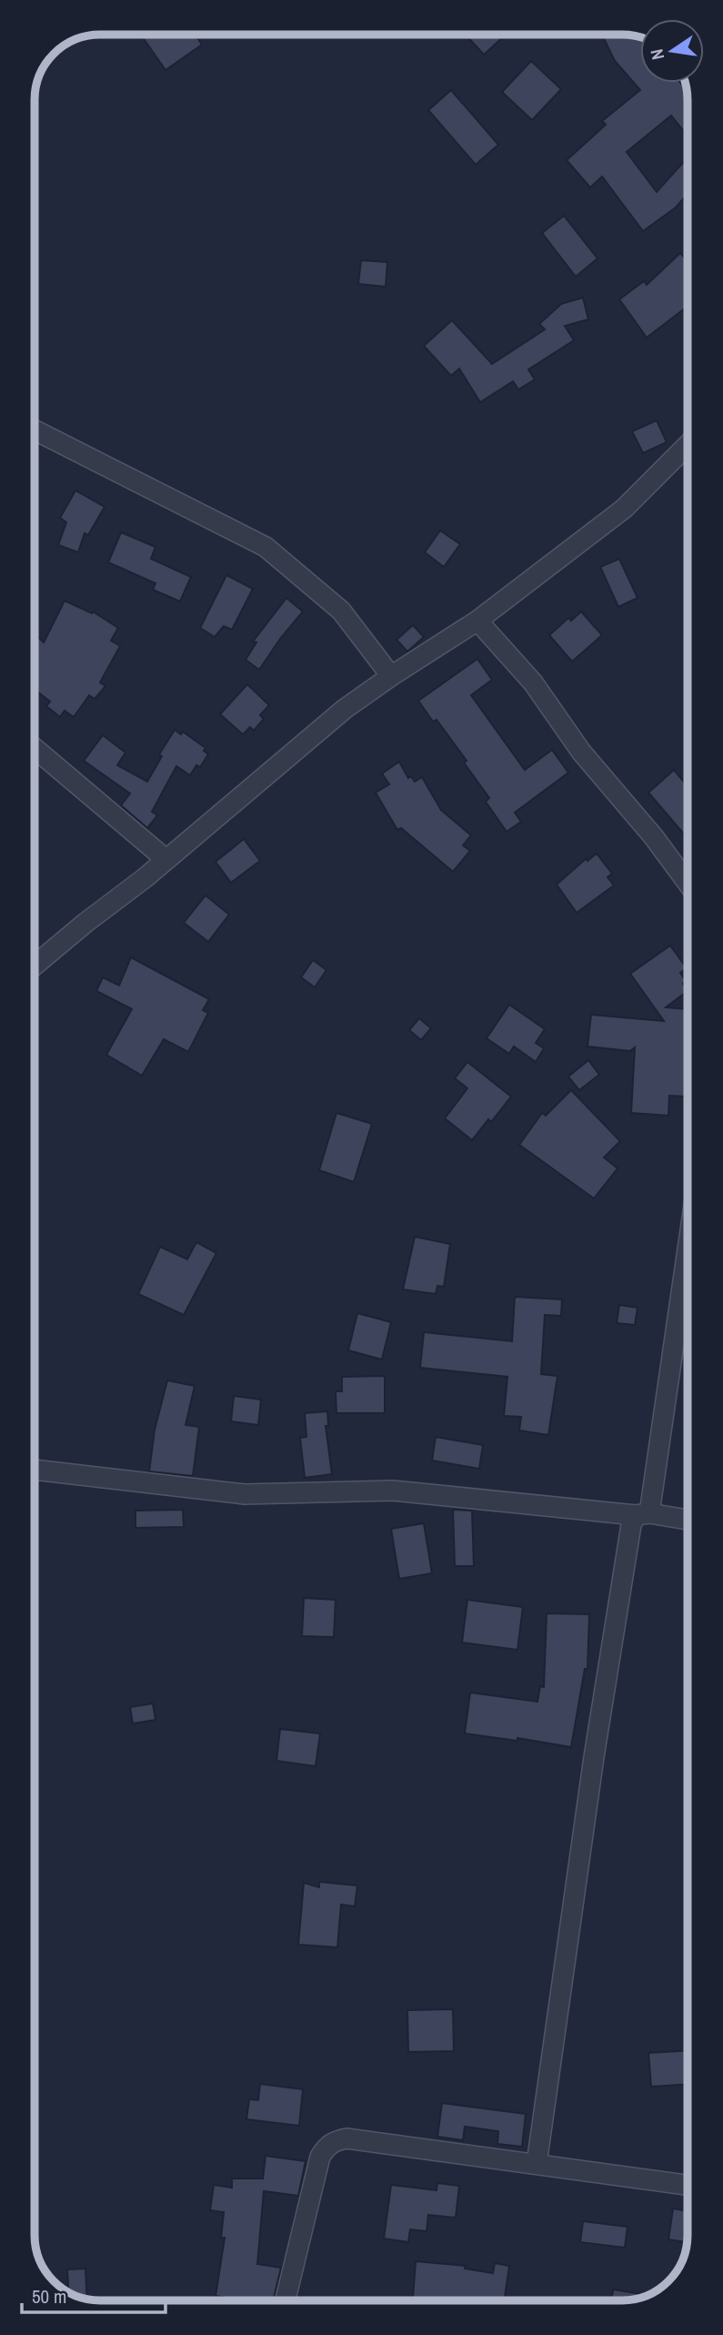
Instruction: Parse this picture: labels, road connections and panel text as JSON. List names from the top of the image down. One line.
{"scale_bar":"50 m","north":"left"}
